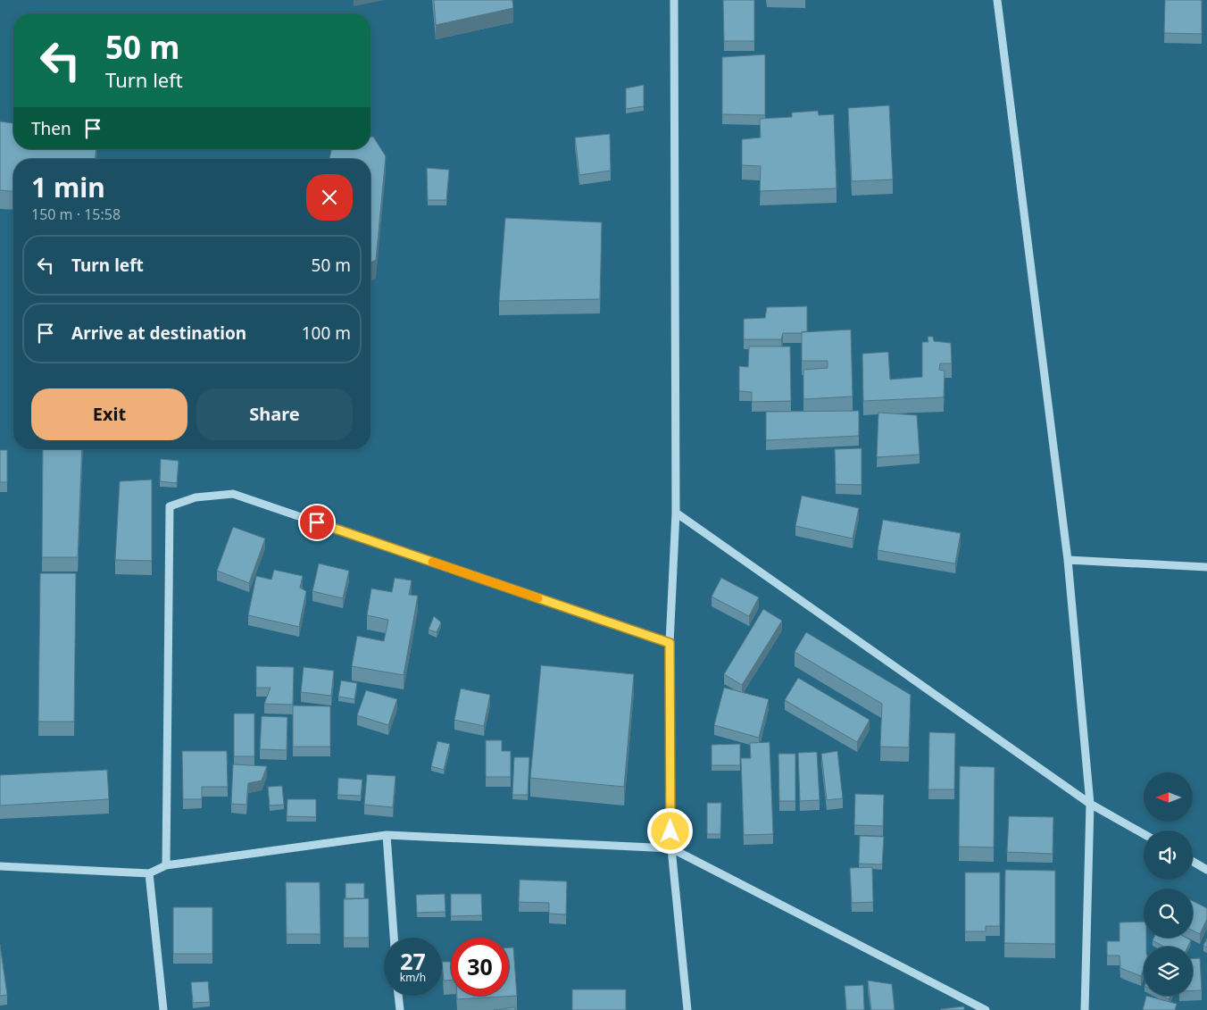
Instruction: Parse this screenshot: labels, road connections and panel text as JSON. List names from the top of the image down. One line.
{"north":"left","page":{"turn":["50 m","Turn left"],"then":"Then","heading":["1 min","150 m · 15:58"],"list":[{"name":"Turn left","value":"50 m"},{"name":"Arrive at destination","value":"100 m"}],"buttons":["Exit","Share"],"speed":"27 km/h","limit":"30"}}
